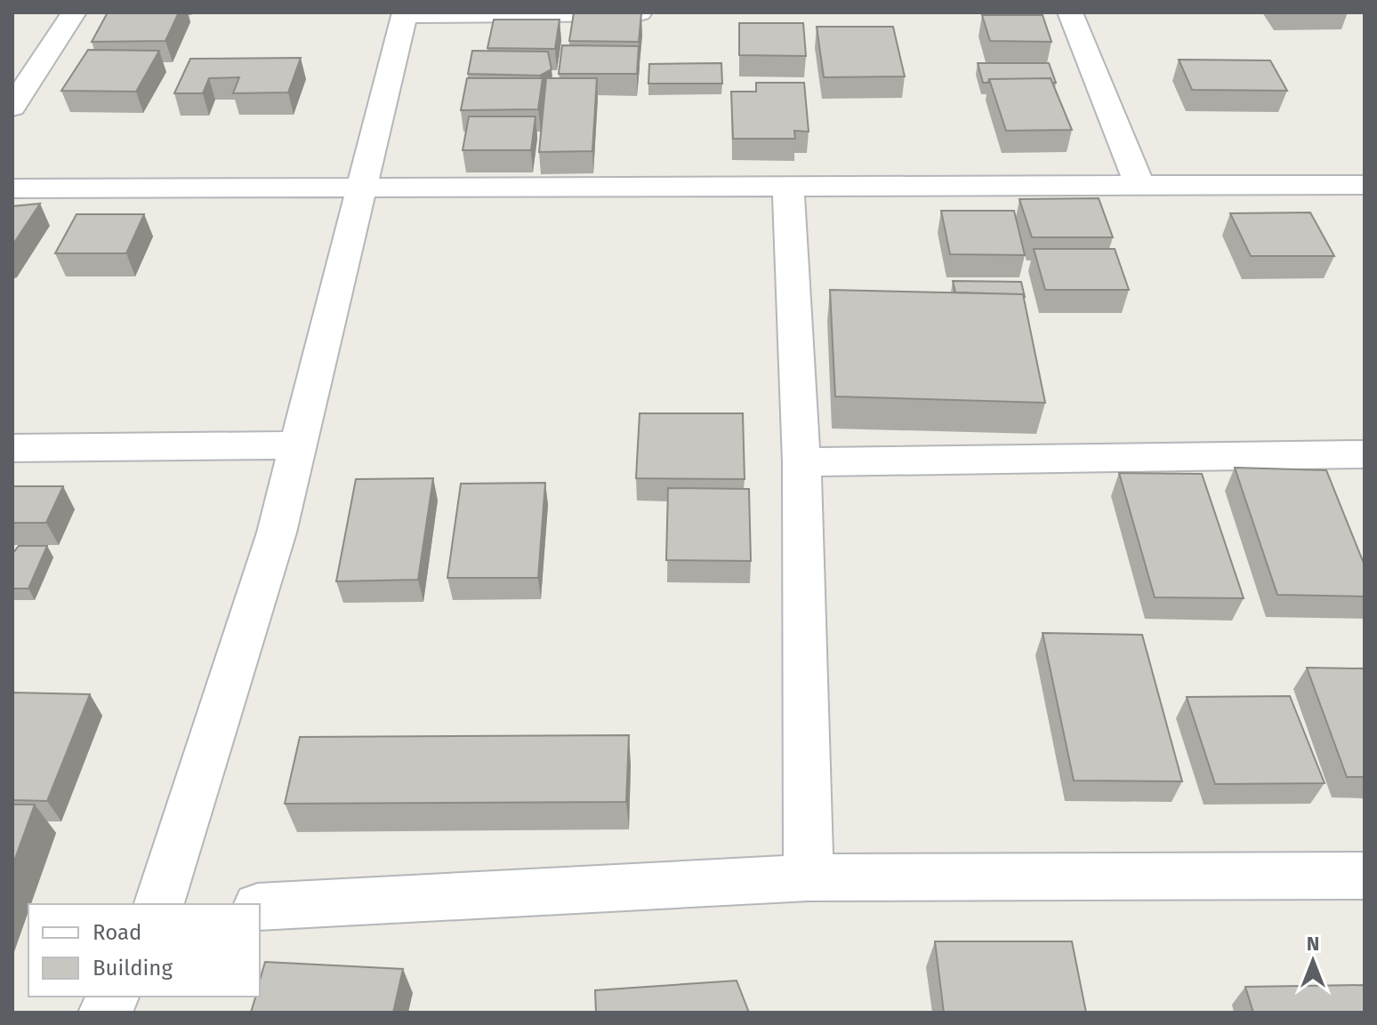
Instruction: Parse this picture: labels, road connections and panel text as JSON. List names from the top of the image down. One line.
{"legend":["Road","Building"],"north":"top"}
